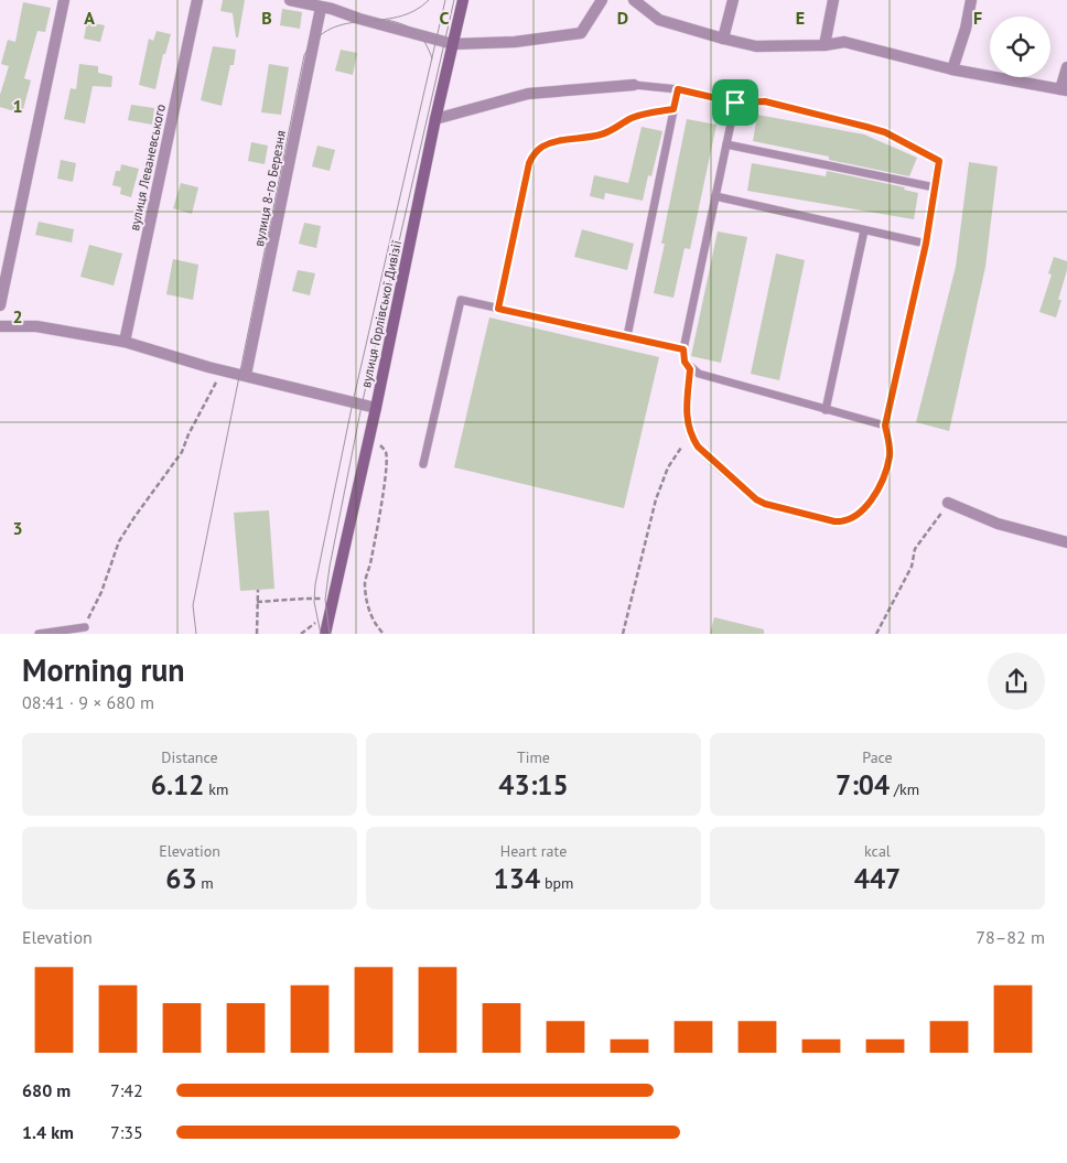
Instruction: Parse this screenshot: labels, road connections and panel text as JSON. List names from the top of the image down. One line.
{"streets":{"main road":["вулиця Горлівської Дивізії"],"street":["вулиця Леваневського","вулиця 8-го Березня"]},"page":{"heading":["Morning run","08:41 · 9 × 680 m"],"stats":[["Distance","6.12 km"],["Time","43:15"],["Pace","7:04 /km"],["Elevation","63 m"],["Heart rate","134 bpm"],["kcal","447"]],"chart":["Elevation","78–82 m"],"list":[{"name":"680 m","note":"7:42"},{"name":"1.4 km","note":"7:35"}]},"grid":{"columns":["A","B","C","D","E","F"],"rows":["1","2","3"]}}
